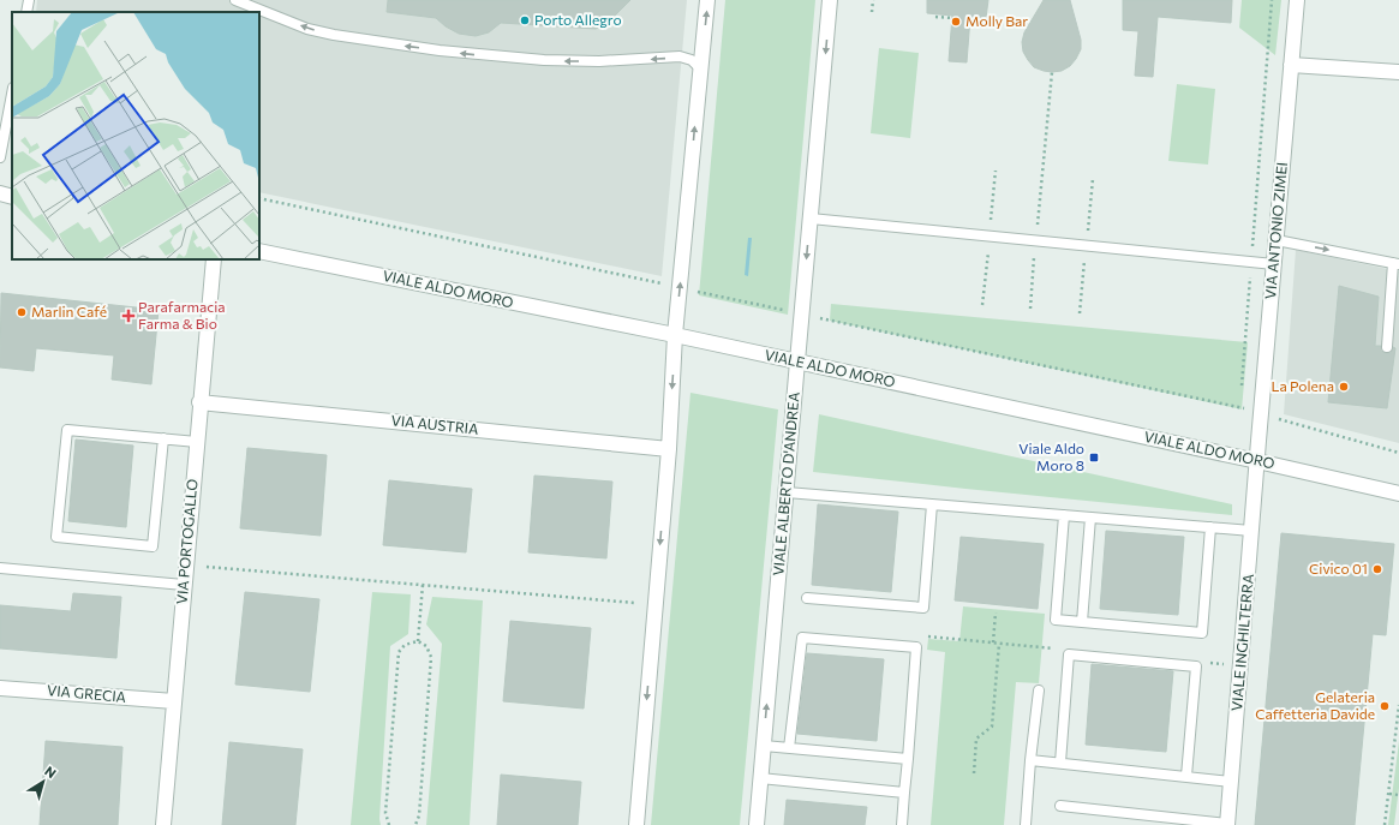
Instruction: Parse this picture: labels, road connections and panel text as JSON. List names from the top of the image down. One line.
{"streets":{"street":["VIA ANTONIO ZIMEI","VIALE ALDO MORO","VIA AUSTRIA","VIALE ALBERTO D'ANDREA","VIA PORTOGALLO","VIALE INGHILTERRA","VIA GRECIA"]},"crossings":[["VIA ANTONIO ZIMEI","VIALE ALDO MORO"],["VIA ANTONIO ZIMEI","VIALE INGHILTERRA"],["VIALE ALDO MORO","VIALE ALBERTO D'ANDREA"],["VIALE ALDO MORO","VIALE INGHILTERRA"],["VIA AUSTRIA","VIA PORTOGALLO"],["VIA PORTOGALLO","VIA GRECIA"]],"places":{"other":["Porto Allegro","Molly Bar","Marlin Café","La Polena","Civico 01","Gelateria Caffetteria Davide"],"health":["Parafarmacia Farma & Bio"],"transit":["Viale Aldo Moro 8"]},"north":"top right"}
